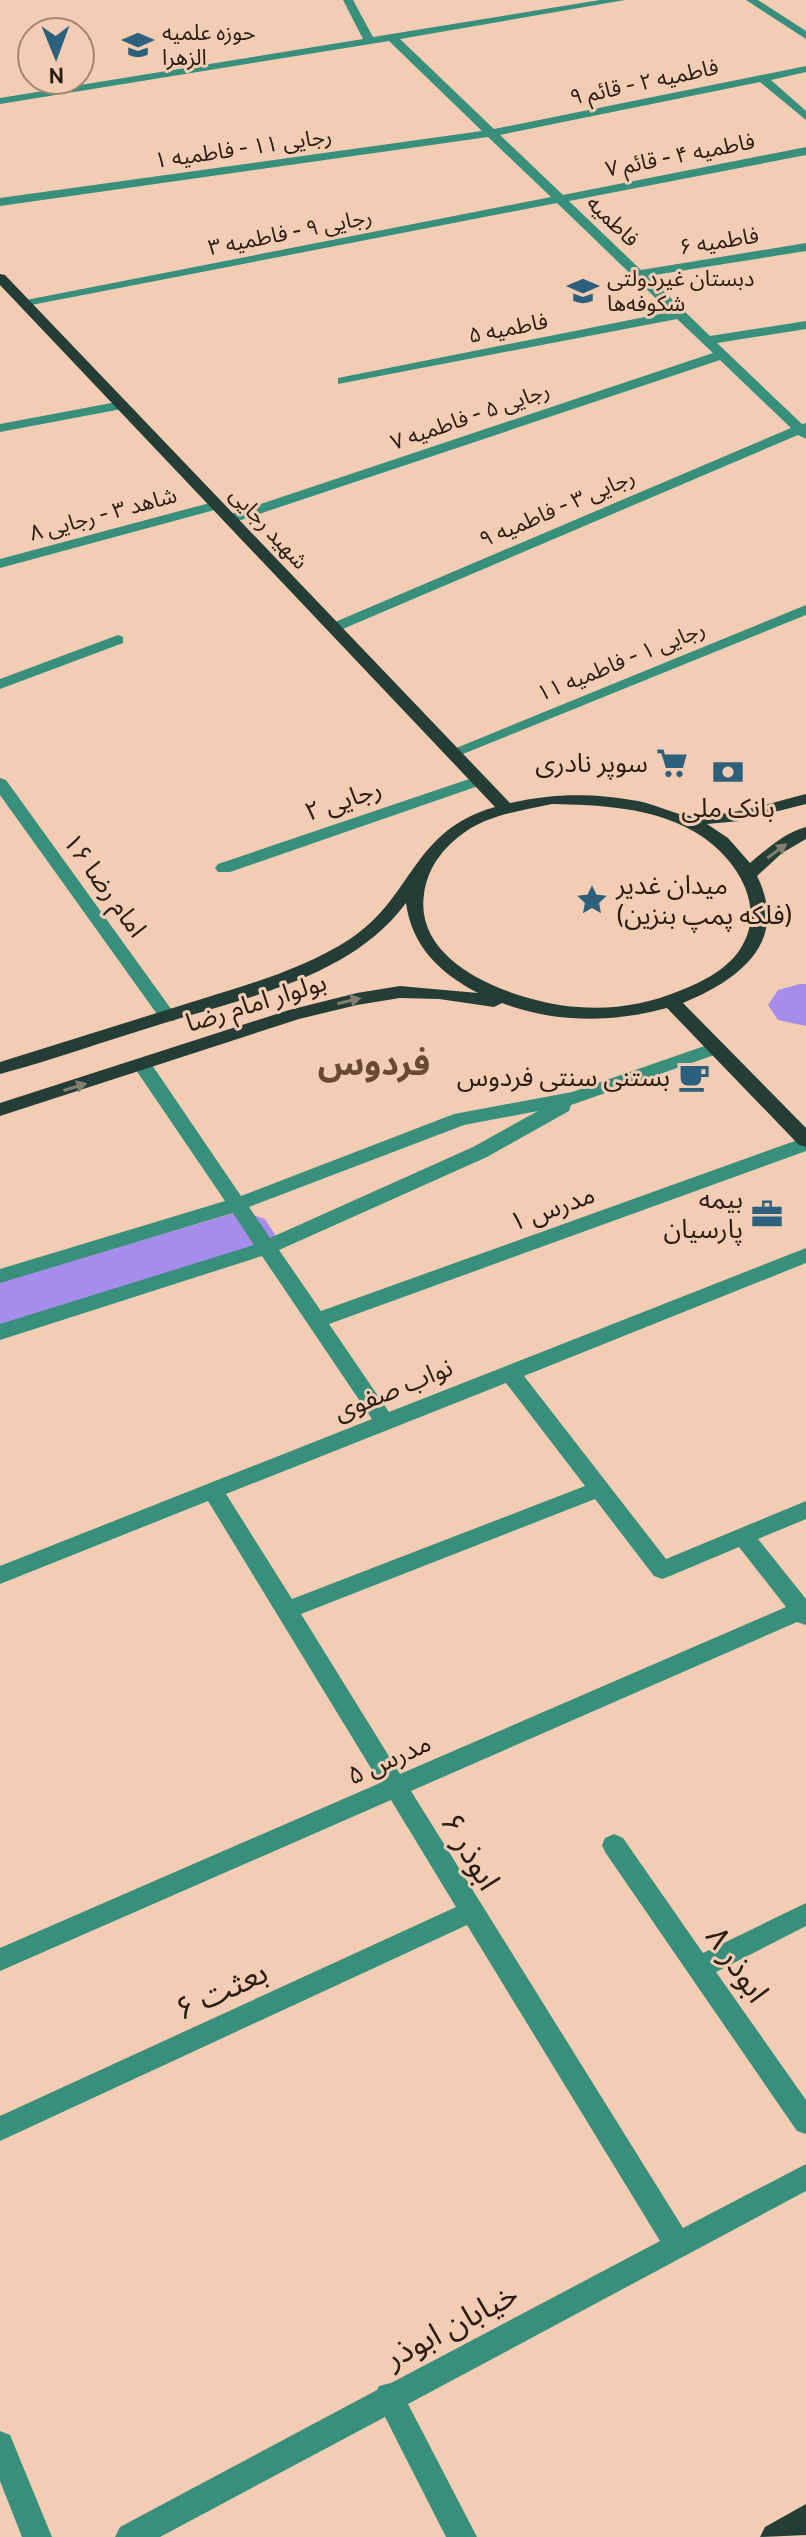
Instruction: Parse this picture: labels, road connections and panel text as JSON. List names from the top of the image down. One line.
{"streets":{"main road":["شهید رجایی","بولوار امام رضا"],"street":["فاطمیه ۲ - قائم ۹","رجایی ۱۱ - فاطمیه ۱","فاطمیه ۴ - قائم ۷","فاطمیه","رجایی ۹ - فاطمیه ۳","فاطمیه ۶","فاطمیه ۵","رجایی ۵ - فاطمیه ۷","رجایی ۳ - فاطمیه ۹","شاهد ۳ - رجایی ۸","رجایی ۱ - فاطمیه ۱۱","رجایی ۲","امام رضا ۱۶","مدرس ۱","نواب صفوی","مدرس ۵","ابوذر ۶","ابوذر ۸","بعثت ۶","خیابان ابوذر"]},"crossings":[["فاطمیه ۲ - قائم ۹","رجایی ۱۱ - فاطمیه ۱"],["فاطمیه ۲ - قائم ۹","فاطمیه"],["رجایی ۱۱ - فاطمیه ۱","فاطمیه"],["فاطمیه ۴ - قائم ۷","فاطمیه"],["فاطمیه ۴ - قائم ۷","رجایی ۹ - فاطمیه ۳"],["فاطمیه","رجایی ۹ - فاطمیه ۳"],["فاطمیه","فاطمیه ۶"],["فاطمیه","فاطمیه ۵"],["فاطمیه","رجایی ۵ - فاطمیه ۷"],["فاطمیه","رجایی ۳ - فاطمیه ۹"],["رجایی ۹ - فاطمیه ۳","شهید رجایی"],["رجایی ۵ - فاطمیه ۷","شهید رجایی"],["رجایی ۳ - فاطمیه ۹","شهید رجایی"],["شاهد ۳ - رجایی ۸","شهید رجایی"],["شهید رجایی","رجایی ۱ - فاطمیه ۱۱"],["شهید رجایی","رجایی ۲"],["شهید رجایی","بولوار امام رضا"],["امام رضا ۱۶","بولوار امام رضا"],["نواب صفوی","ابوذر ۶"],["مدرس ۵","ابوذر ۶"],["ابوذر ۶","بعثت ۶"],["ابوذر ۶","خیابان ابوذر"]],"districts":["فردوس"],"places":{"school or university":["حوزه علمیه الزهرا","دبستان غیردولتی شکوفه‌ها"],"supermarket":["سوپر نادری"],"bank":["بانک ملی"],"place":["میدان غدیر (فلکه پمپ بنزین)"],"cafe":["بستنی سنتی فردوس"],"office":["بیمه پارسیان"]},"north":"bottom"}
